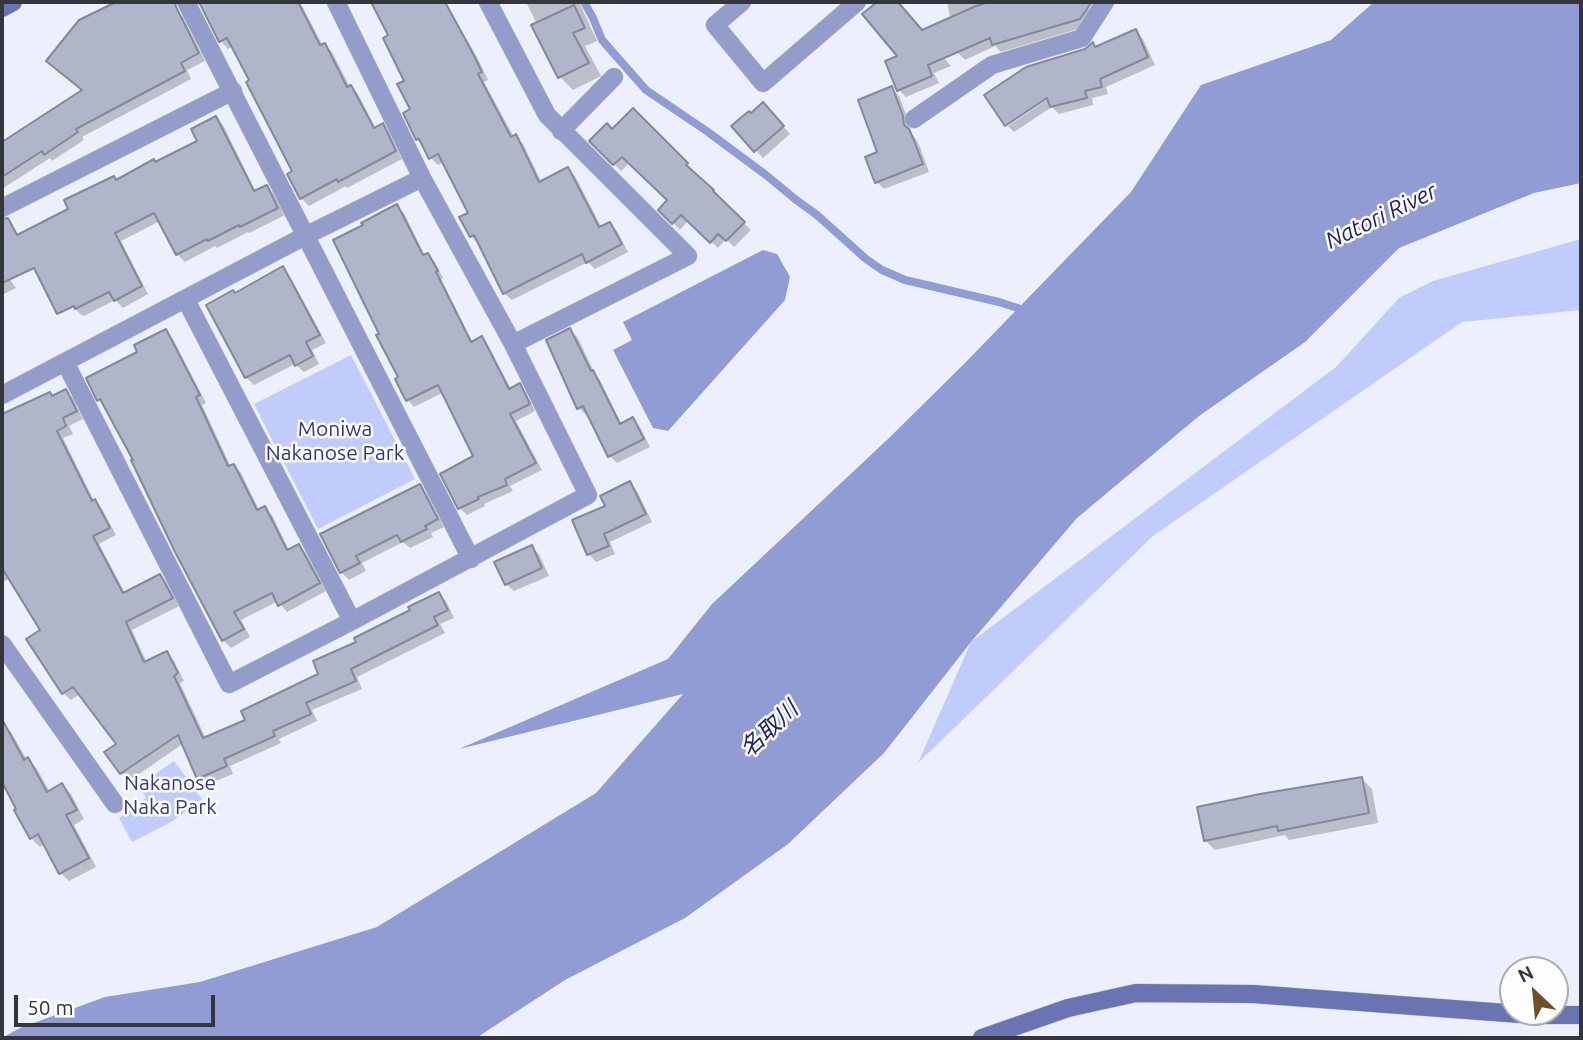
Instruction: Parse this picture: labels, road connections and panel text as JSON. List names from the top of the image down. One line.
{"water":["Natori River","名取川"],"parks":["Moniwa Nakanose Park","Nakanose Naka Park"],"scale_bar":"50 m","north":"top left"}
